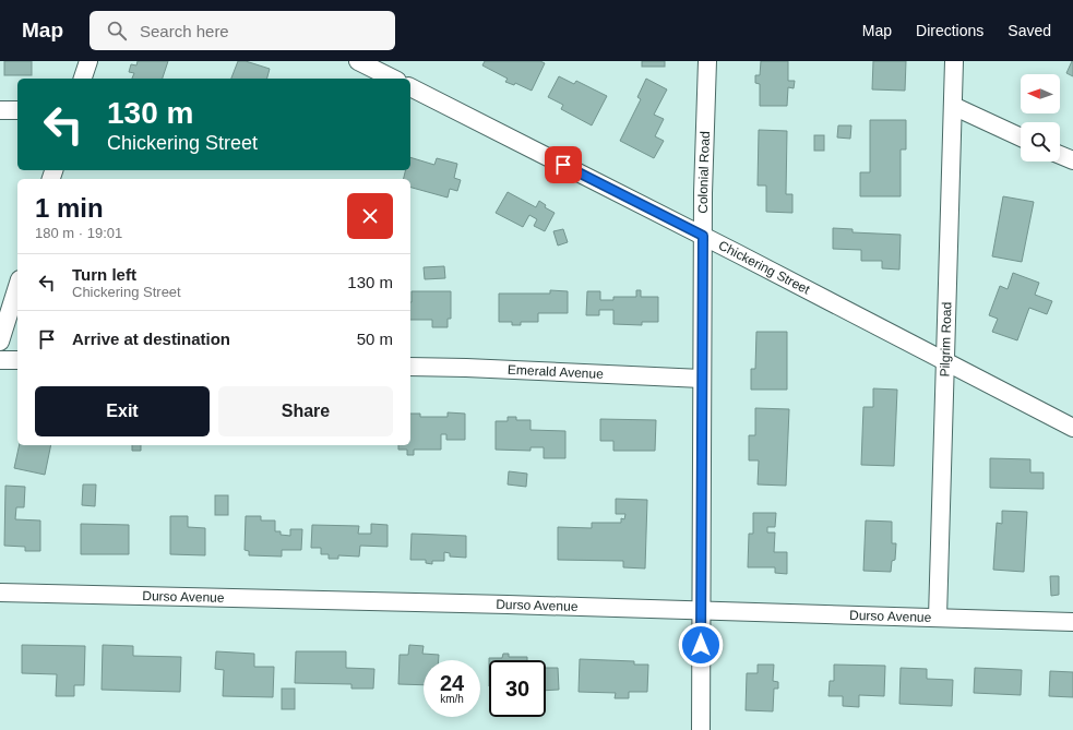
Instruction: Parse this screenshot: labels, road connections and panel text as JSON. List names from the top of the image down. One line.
{"streets":{"street":["Colonial Road","Chickering Street","Pilgrim Road","Emerald Avenue","Durso Avenue"]},"crossings":[["Colonial Road","Chickering Street"],["Colonial Road","Emerald Avenue"],["Colonial Road","Durso Avenue"],["Chickering Street","Pilgrim Road"],["Pilgrim Road","Durso Avenue"]],"north":"left","page":{"header":"Map","search":"Search here","nav":["Map","Directions","Saved"],"turn":["130 m","Chickering Street"],"heading":["1 min","180 m · 19:01"],"list":[{"name":"Turn left","note":"Chickering Street","value":"130 m"},{"name":"Arrive at destination","value":"50 m"}],"buttons":["Exit","Share"],"speed":"24 km/h","limit":"30"}}
